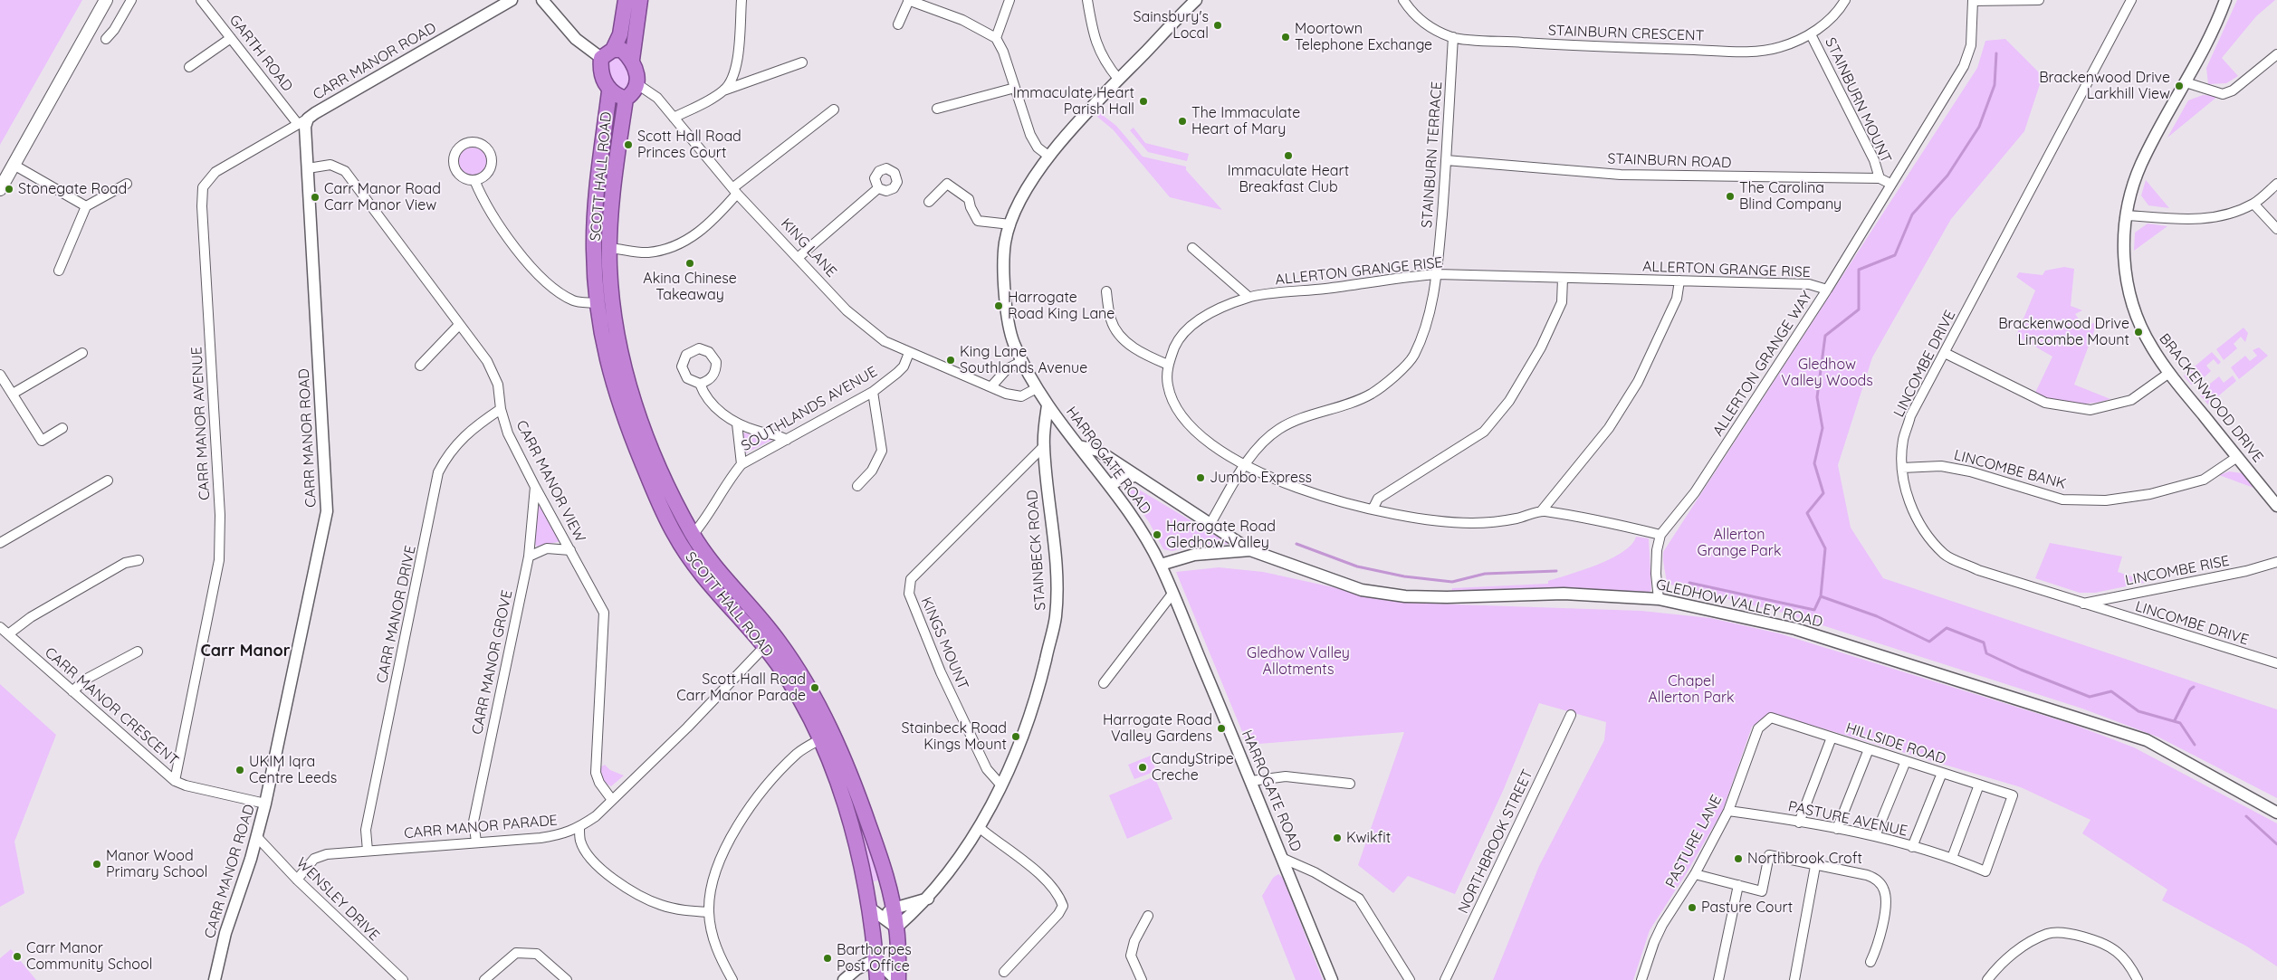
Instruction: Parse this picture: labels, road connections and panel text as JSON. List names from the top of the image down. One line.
{"streets":{"highway":["SCOTT HALL ROAD"],"street":["STAINBURN CRESCENT","GARTH ROAD","CARR MANOR ROAD","STAINBURN MOUNT","STAINBURN TERRACE","STAINBURN ROAD","KING LANE","ALLERTON GRANGE RISE","ALLERTON GRANGE WAY","LINCOMBE DRIVE","BRACKENWOOD DRIVE","SOUTHLANDS AVENUE","CARR MANOR AVENUE","HARROGATE ROAD","LINCOMBE BANK","CARR MANOR VIEW","STAINBECK ROAD","LINCOMBE RISE","GLEDHOW VALLEY ROAD","CARR MANOR DRIVE","KINGS MOUNT","CARR MANOR GROVE","CARR MANOR CRESCENT","HILLSIDE ROAD","PASTURE AVENUE","CARR MANOR PARADE","NORTHBROOK STREET","PASTURE LANE","WENSLEY DRIVE"]},"crossings":[["STAINBURN CRESCENT","STAINBURN MOUNT"],["STAINBURN CRESCENT","STAINBURN TERRACE"],["GARTH ROAD","CARR MANOR ROAD"],["GARTH ROAD","CARR MANOR AVENUE"],["CARR MANOR ROAD","CARR MANOR AVENUE"],["CARR MANOR ROAD","CARR MANOR VIEW"],["CARR MANOR ROAD","CARR MANOR CRESCENT"],["CARR MANOR ROAD","WENSLEY DRIVE"],["STAINBURN MOUNT","STAINBURN ROAD"],["STAINBURN TERRACE","STAINBURN ROAD"],["STAINBURN TERRACE","ALLERTON GRANGE RISE"],["STAINBURN TERRACE","GLEDHOW VALLEY ROAD"],["STAINBURN ROAD","ALLERTON GRANGE WAY"],["SCOTT HALL ROAD","KING LANE"],["SCOTT HALL ROAD","SOUTHLANDS AVENUE"],["SCOTT HALL ROAD","STAINBECK ROAD"],["SCOTT HALL ROAD","CARR MANOR PARADE"],["KING LANE","SOUTHLANDS AVENUE"],["KING LANE","HARROGATE ROAD"],["ALLERTON GRANGE RISE","ALLERTON GRANGE WAY"],["ALLERTON GRANGE WAY","GLEDHOW VALLEY ROAD"],["LINCOMBE DRIVE","LINCOMBE BANK"],["LINCOMBE DRIVE","LINCOMBE RISE"],["BRACKENWOOD DRIVE","LINCOMBE BANK"],["CARR MANOR AVENUE","CARR MANOR CRESCENT"],["HARROGATE ROAD","STAINBECK ROAD"],["HARROGATE ROAD","GLEDHOW VALLEY ROAD"],["CARR MANOR VIEW","CARR MANOR DRIVE"],["CARR MANOR VIEW","CARR MANOR GROVE"],["CARR MANOR VIEW","CARR MANOR PARADE"],["STAINBECK ROAD","KINGS MOUNT"],["CARR MANOR DRIVE","CARR MANOR PARADE"],["CARR MANOR GROVE","CARR MANOR PARADE"],["HILLSIDE ROAD","PASTURE AVENUE"],["HILLSIDE ROAD","PASTURE LANE"],["PASTURE AVENUE","PASTURE LANE"],["CARR MANOR PARADE","WENSLEY DRIVE"]],"districts":["Carr Manor"],"parks":["Gledhow Valley Woods","Allerton Grange Park","Gledhow Valley Allotments","Chapel Allerton Park"],"places":["Sainsbury's Local","Moortown Telephone Exchange","Brackenwood Drive Larkhill View","Immaculate Heart Parish Hall","The Immaculate Heart of Mary","Scott Hall Road Princes Court","Immaculate Heart Breakfast Club","Stonegate Road","The Carolina Blind Company","Carr Manor Road Carr Manor View","Akina Chinese Takeaway","Harrogate Road King Lane","Brackenwood Drive Lincombe Mount","King Lane Southlands Avenue","Jumbo Express","Harrogate Road Gledhow Valley","Scott Hall Road Carr Manor Parade","Harrogate Road Valley Gardens","Stainbeck Road Kings Mount","CandyStripe Creche","UKIM Iqra Centre Leeds","Kwikfit","Northbrook Croft","Manor Wood Primary School","Pasture Court","Carr Manor Community School","Barthorpes Post Office"]}
